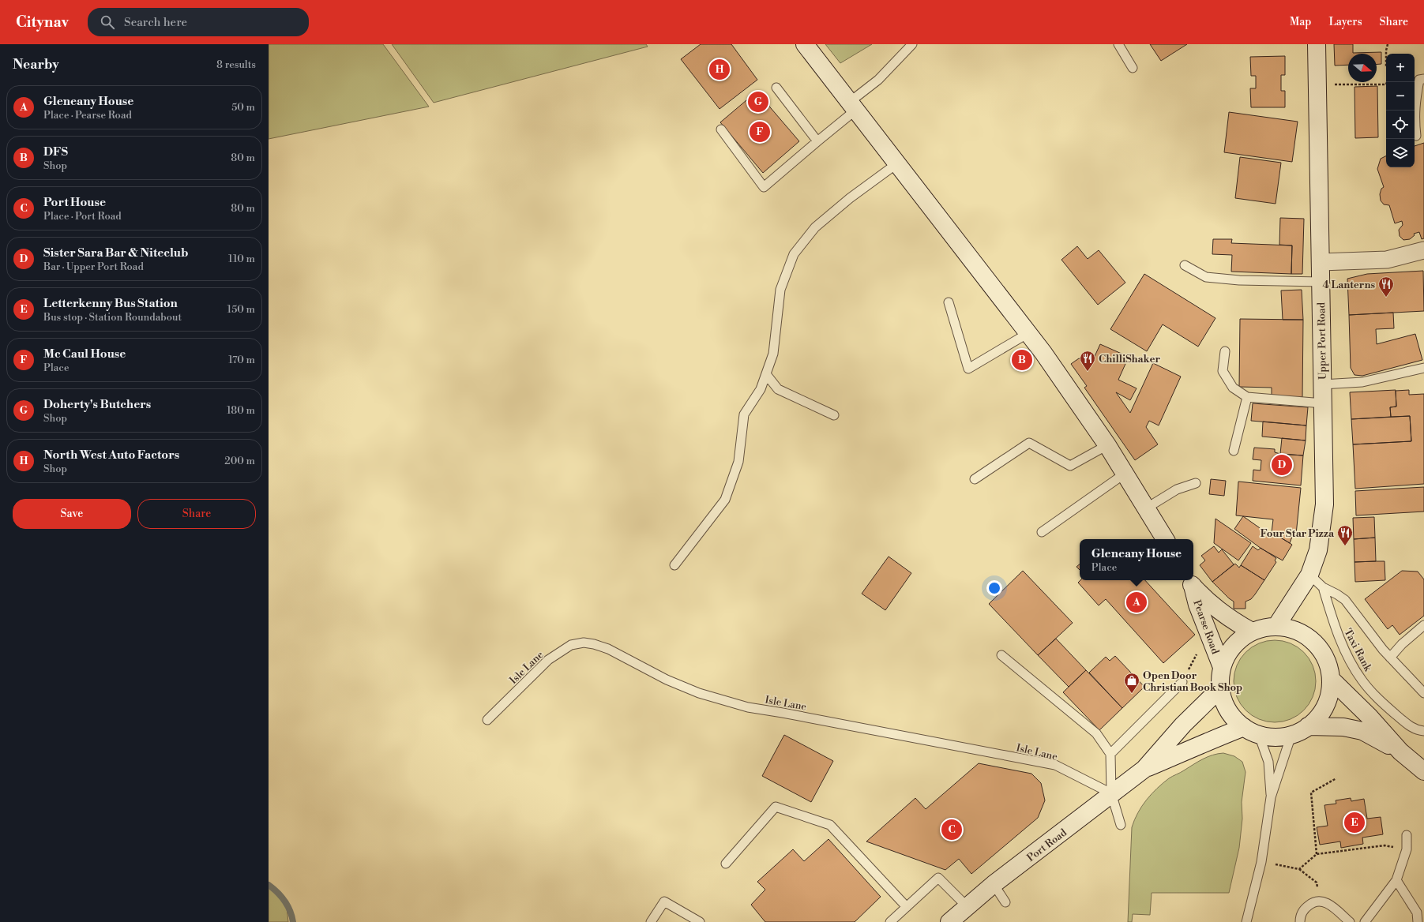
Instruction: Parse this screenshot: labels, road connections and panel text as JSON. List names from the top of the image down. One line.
{"streets":{"main road":["Upper Port Road","Pearse Road","Port Road"],"lane":["Taxi Rank","Isle Lane"]},"crossings":[["Upper Port Road","Pearse Road"],["Upper Port Road","Port Road"],["Pearse Road","Port Road"],["Isle Lane","Port Road"]],"places":{"restaurant":["4 Lanterns","ChilliShaker","Four Star Pizza"],"shop":["Open Door Christian Book Shop"]},"north":"right","page":{"header":"Citynav","search":"Search here","nav":["Map","Layers","Share"],"heading":["Nearby","8 results"],"map_buttons":["+","−"],"pins":["H","G","F","B","D","A","E","C"],"list":[{"mark":"A","name":"Gleneany House","note":"Place · Pearse Road","value":"50 m"},{"mark":"B","name":"DFS","note":"Shop","value":"80 m"},{"mark":"C","name":"Port House","note":"Place · Port Road","value":"80 m"},{"mark":"D","name":"Sister Sara Bar & Niteclub","note":"Bar · Upper Port Road","value":"110 m"},{"mark":"E","name":"Letterkenny Bus Station","note":"Bus stop · Station Roundabout","value":"150 m"},{"mark":"F","name":"Mc Caul House","note":"Place","value":"170 m"},{"mark":"G","name":"Doherty's Butchers","note":"Shop","value":"180 m"},{"mark":"H","name":"North West Auto Factors","note":"Shop","value":"200 m"}],"buttons":["Save","Share"],"popup":["Gleneany House","Place"]}}
